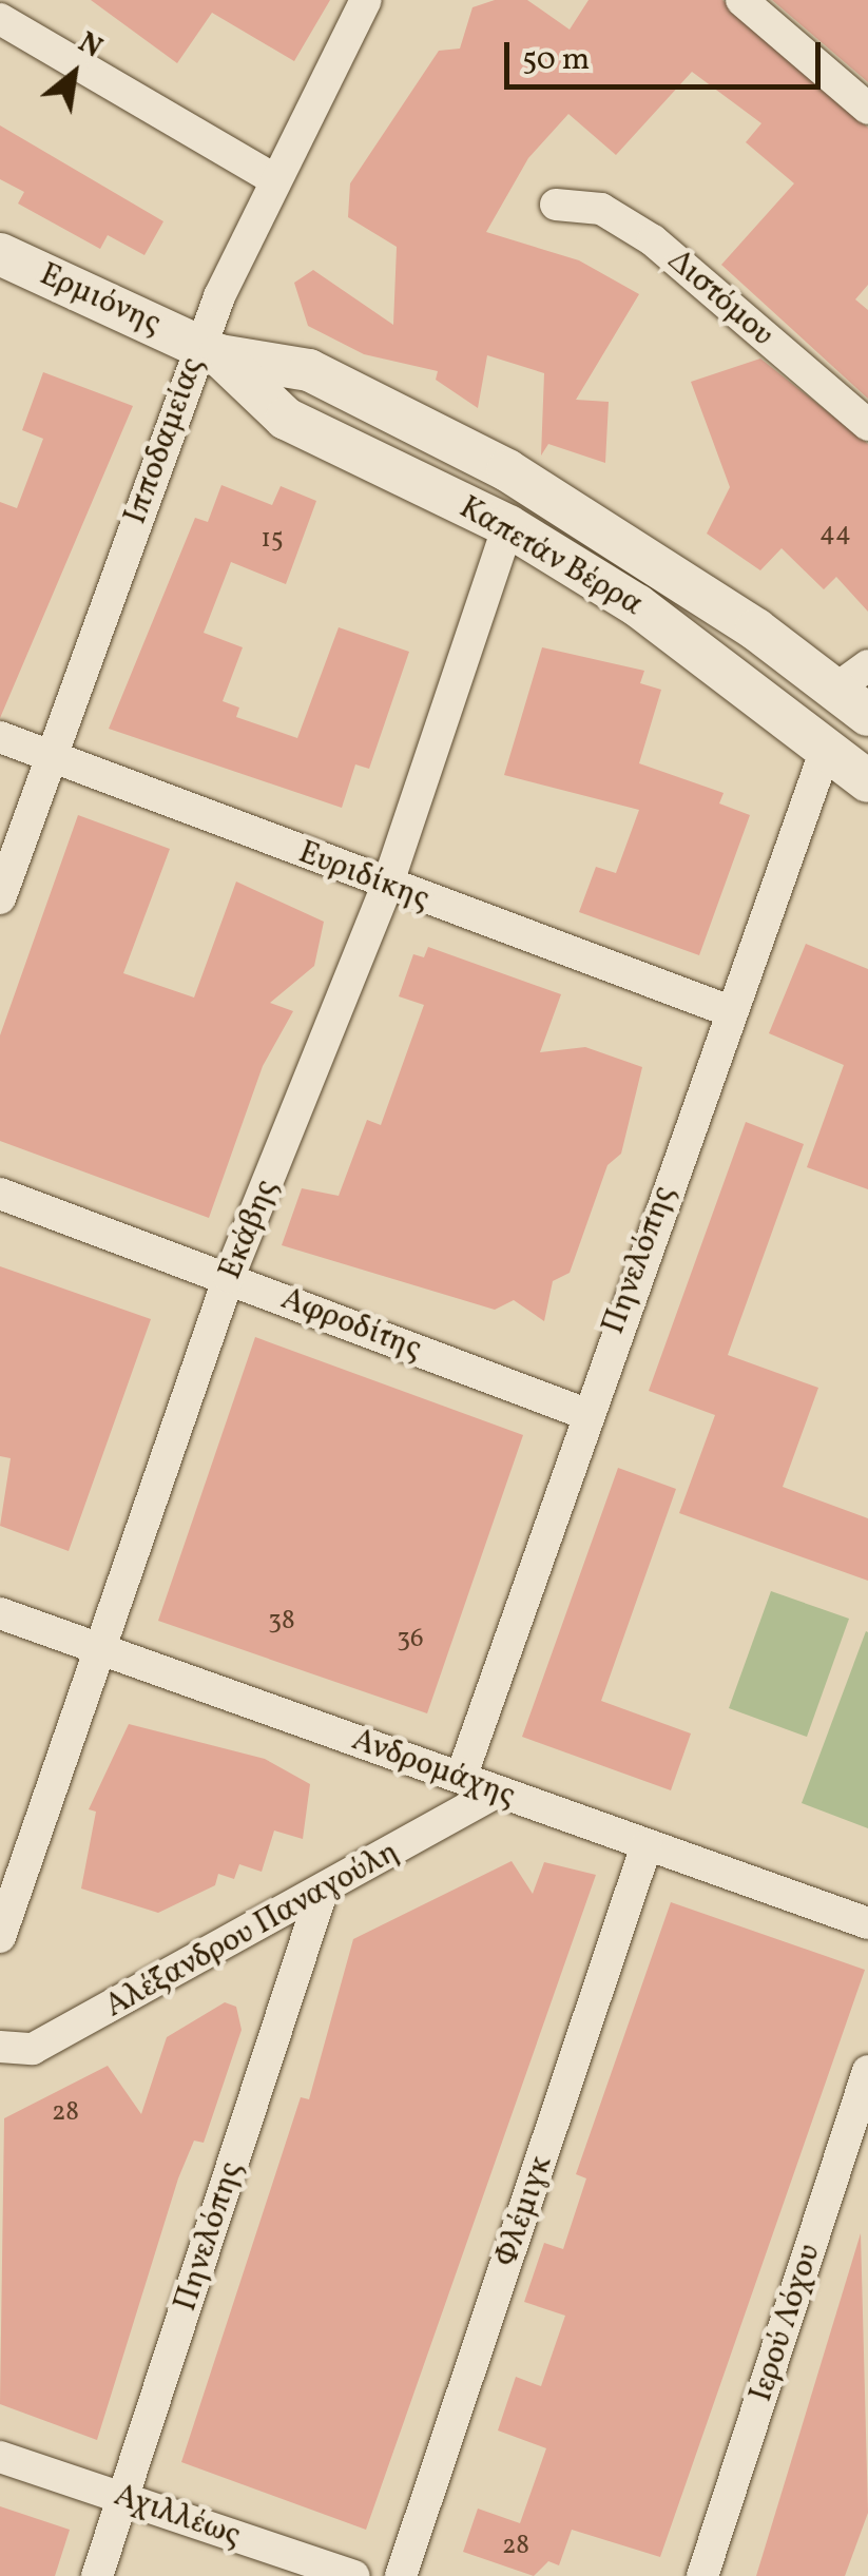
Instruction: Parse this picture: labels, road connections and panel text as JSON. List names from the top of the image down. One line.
{"streets":{"street":["Διστόμου","Ερμιόνης","Ιπποδαμείας","Καπετάν Βέρρα","Ευριδίκης","Εκάβης","Πηνελόπης","Αφροδίτης","Ανδρομάχης","Αλέξανδρου Παναγούλη","Φλέμιγκ","Ιερού Λόχου","Αχιλλέως"]},"crossings":[["Ερμιόνης","Ιπποδαμείας"],["Ερμιόνης","Καπετάν Βέρρα"],["Ιπποδαμείας","Καπετάν Βέρρα"],["Ιπποδαμείας","Ευριδίκης"],["Καπετάν Βέρρα","Εκάβης"],["Καπετάν Βέρρα","Πηνελόπης"],["Ευριδίκης","Εκάβης"],["Ευριδίκης","Πηνελόπης"],["Εκάβης","Αφροδίτης"],["Εκάβης","Ανδρομάχης"],["Πηνελόπης","Αφροδίτης"],["Πηνελόπης","Ανδρομάχης"],["Πηνελόπης","Αλέξανδρου Παναγούλη"],["Πηνελόπης","Αχιλλέως"],["Ανδρομάχης","Αλέξανδρου Παναγούλη"],["Ανδρομάχης","Φλέμιγκ"]],"house_numbers":["44","15","38","36","28","28"],"scale_bar":"50 m","north":"top right"}
